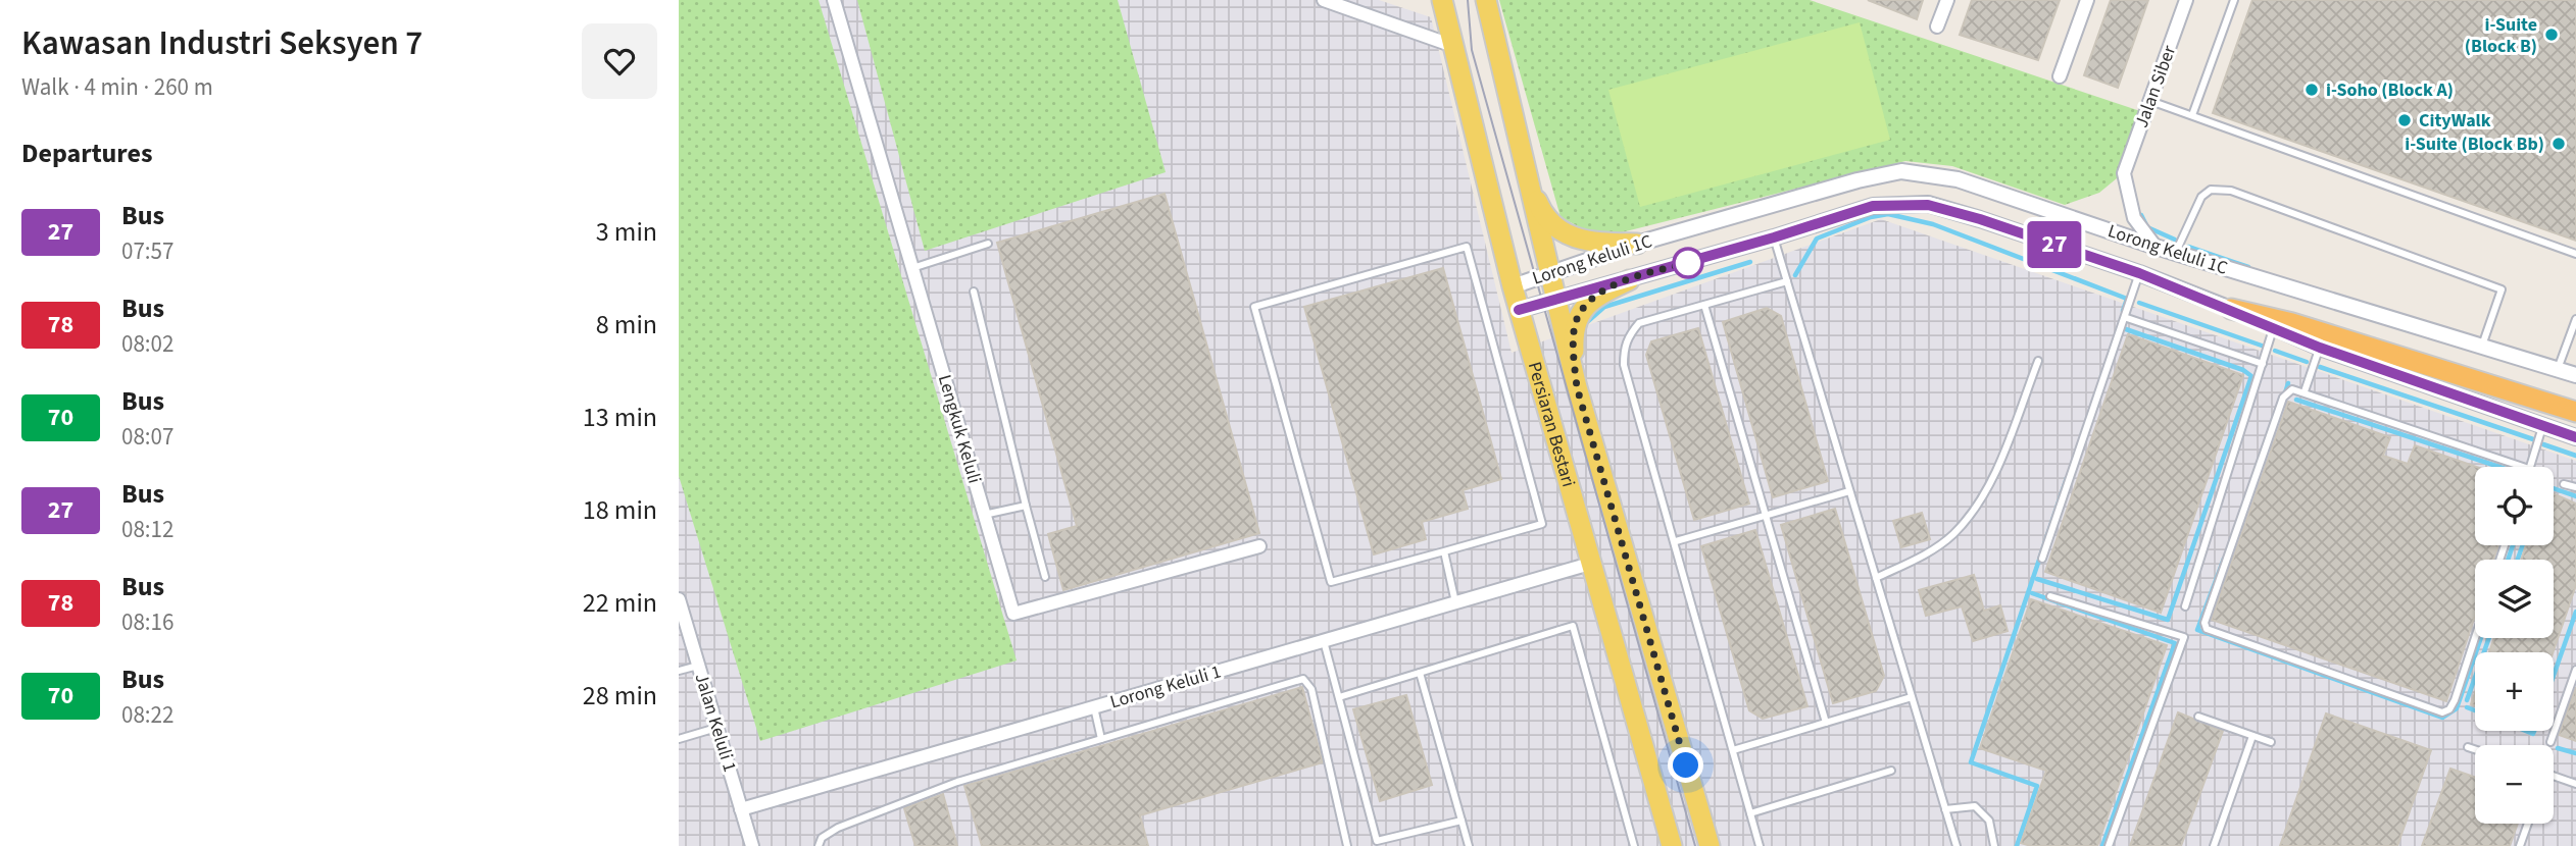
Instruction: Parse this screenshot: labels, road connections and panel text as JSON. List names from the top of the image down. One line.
{"streets":{"main road":["Persiaran Bestari"],"street":["Jalan Siber","Lorong Keluli 1C","Lengkuk Keluli","Lorong Keluli 1","Jalan Keluli 1"]},"crossings":[["Jalan Siber","Lorong Keluli 1C"],["Lorong Keluli 1C","Persiaran Bestari"],["Persiaran Bestari","Lorong Keluli 1"],["Lorong Keluli 1","Jalan Keluli 1"]],"places":["i-Suite (Block B)","i-Soho (Block A)","CityWalk","i-Suite (Block Bb)"],"lines":["bus line 27"],"page":{"heading":[["Kawasan Industri Seksyen 7","Walk · 4 min · 260 m"],"Departures"],"on_map":"27","list":[{"mark":"27","name":"Bus","note":"07:57","value":"3 min"},{"mark":"78","name":"Bus","note":"08:02","value":"8 min"},{"mark":"70","name":"Bus","note":"08:07","value":"13 min"},{"mark":"27","name":"Bus","note":"08:12","value":"18 min"},{"mark":"78","name":"Bus","note":"08:16","value":"22 min"},{"mark":"70","name":"Bus","note":"08:22","value":"28 min"}],"map_buttons":["+","−"]}}
